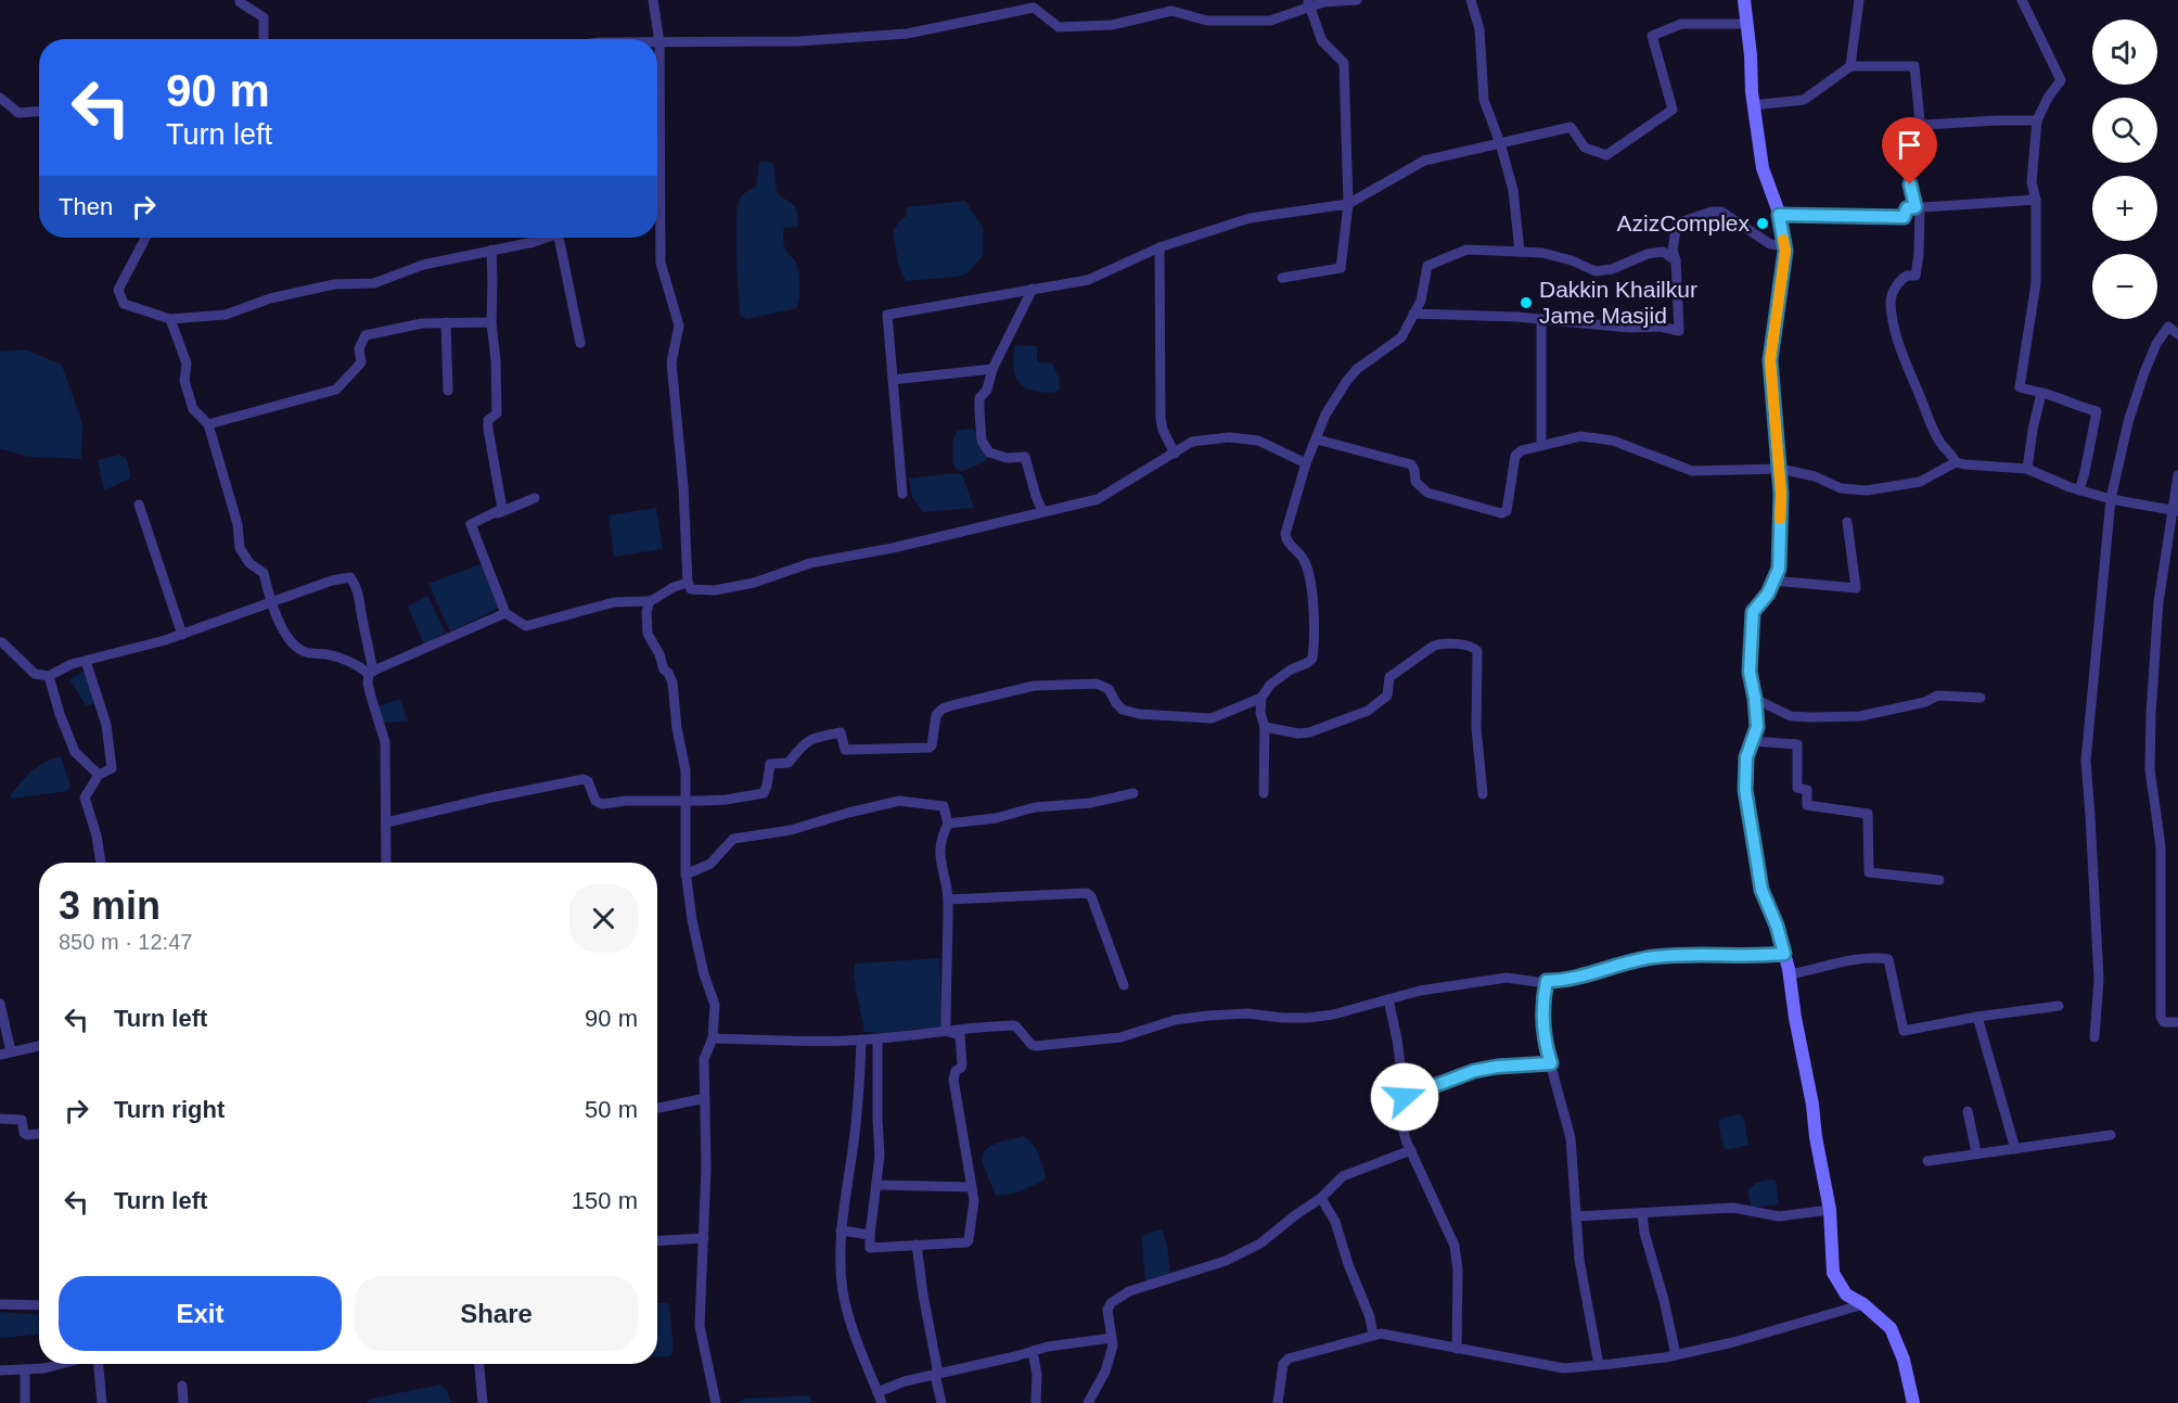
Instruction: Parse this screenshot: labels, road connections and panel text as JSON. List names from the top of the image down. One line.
{"places":["AzizComplex","Dakkin Khailkur Jame Masjid"],"page":{"map_buttons":["+","−"],"turn":["90 m","Turn left"],"then":"Then","heading":["3 min","850 m · 12:47"],"list":[{"name":"Turn left","value":"90 m"},{"name":"Turn right","value":"50 m"},{"name":"Turn left","value":"150 m"}],"buttons":["Exit","Share"]}}
